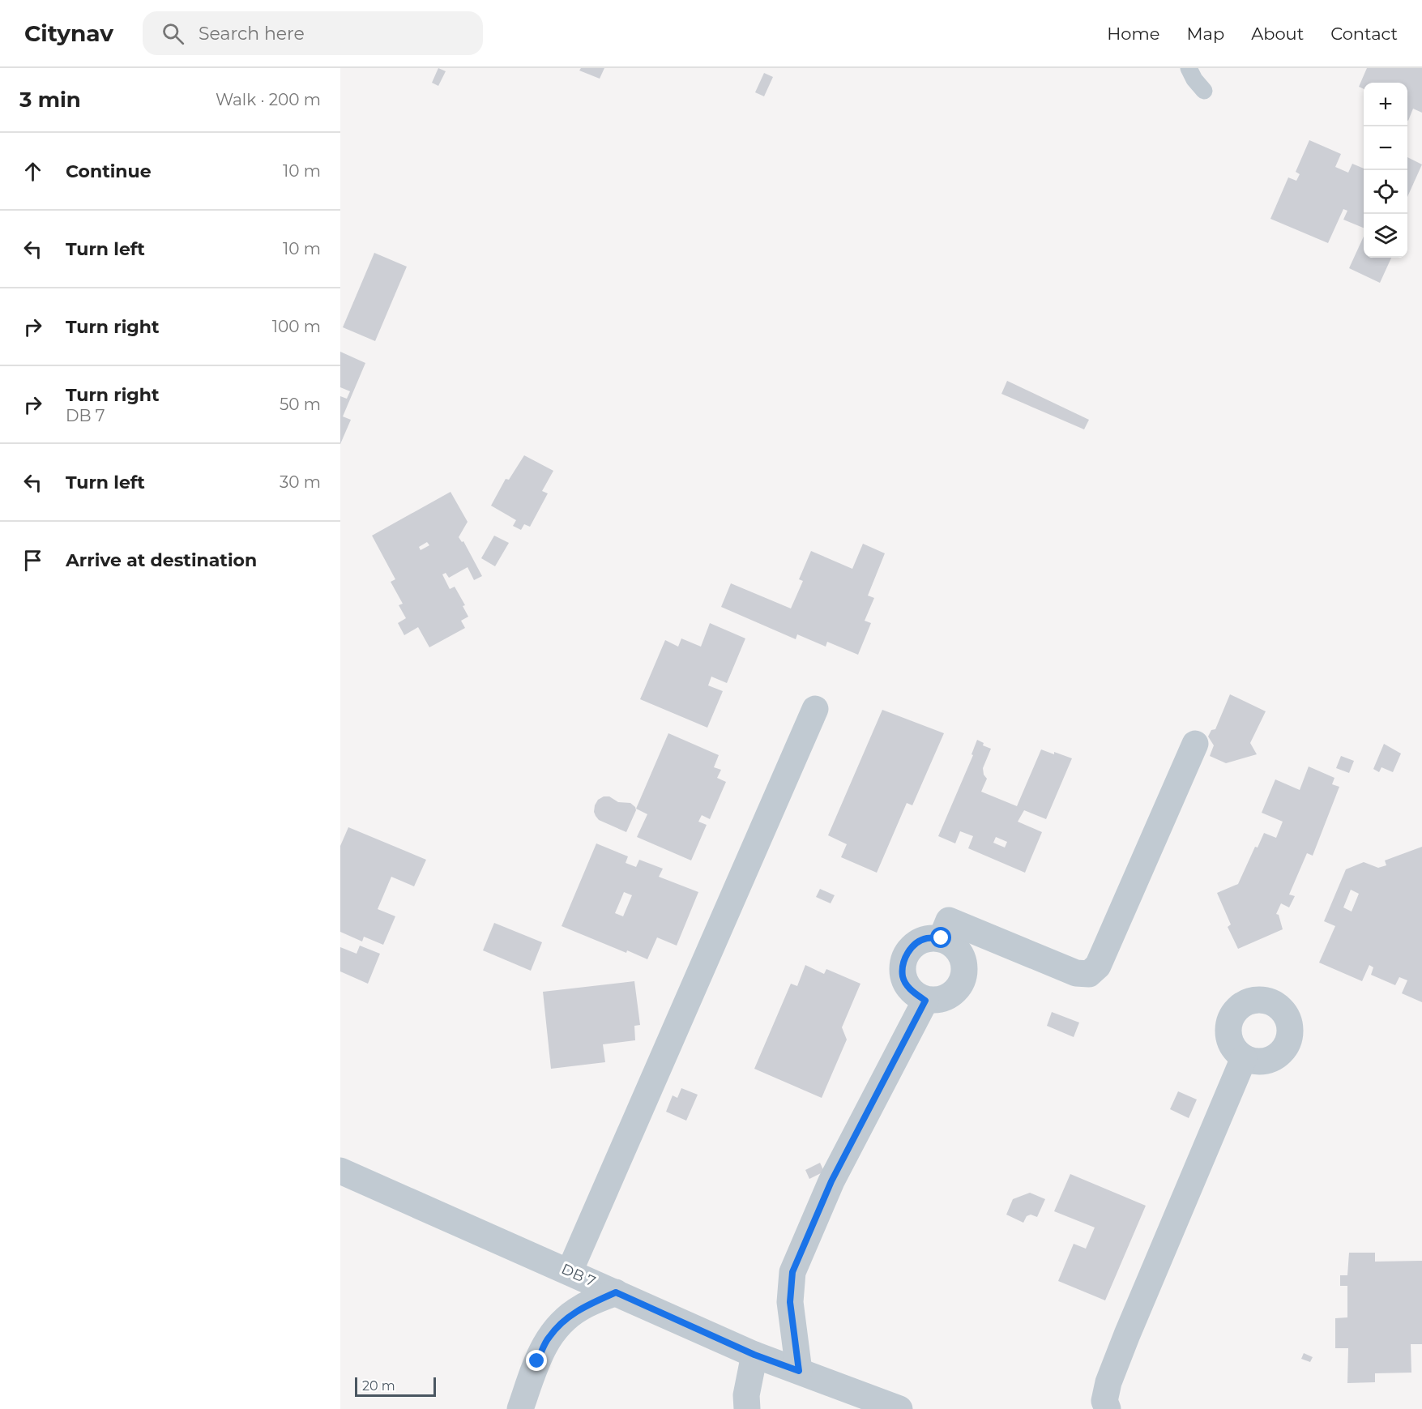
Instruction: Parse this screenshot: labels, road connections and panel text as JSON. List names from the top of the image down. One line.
{"streets":{"street":["DB 7"]},"scale_bar":"20 m","page":{"header":"Citynav","search":"Search here","nav":["Home","Map","About","Contact"],"heading":["3 min","Walk · 200 m"],"map_buttons":["+","−"],"list":[["Continue","10 m"],["Turn left","10 m"],["Turn right","100 m"],["Turn right","DB 7","50 m"],["Turn left","30 m"],"Arrive at destination"],"scale":"20 m"}}
